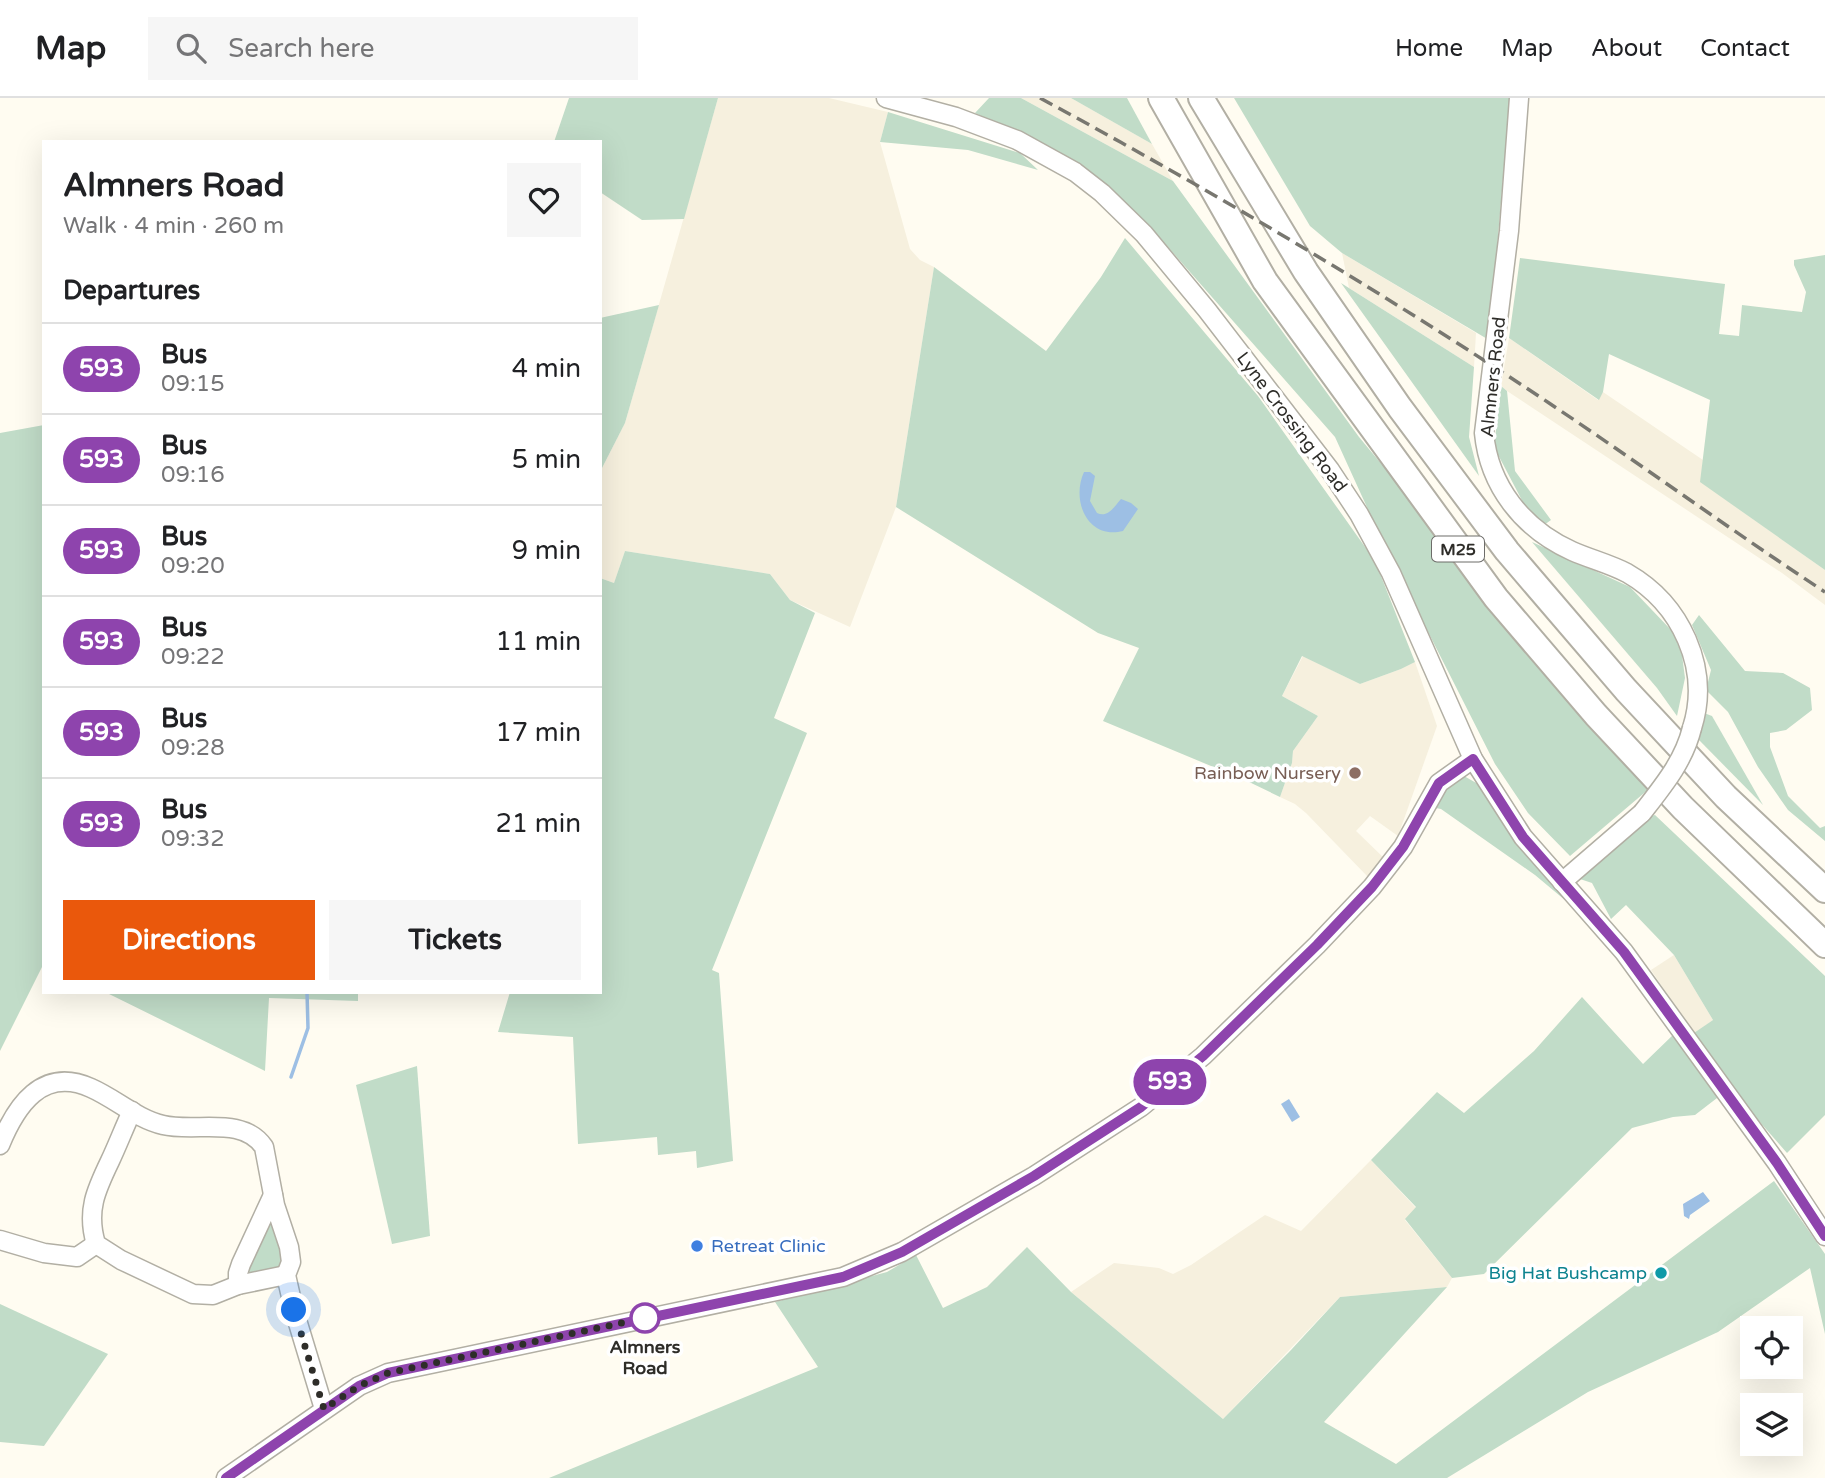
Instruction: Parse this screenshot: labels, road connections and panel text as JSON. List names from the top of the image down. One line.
{"streets":{"highway":["M25"],"street":["Almners Road","Lyne Crossing Road"]},"crossings":[["Almners Road","Lyne Crossing Road"]],"places":["Rainbow Nursery","Retreat Clinic","Big Hat Bushcamp","Almners Road"],"lines":["bus line 593"],"page":{"header":"Map","search":"Search here","nav":["Home","Map","About","Contact"],"on_map":"593","heading":[["Almners Road","Walk · 4 min · 260 m"],"Departures"],"list":[{"mark":"593","name":"Bus","note":"09:15","value":"4 min"},{"mark":"593","name":"Bus","note":"09:16","value":"5 min"},{"mark":"593","name":"Bus","note":"09:20","value":"9 min"},{"mark":"593","name":"Bus","note":"09:22","value":"11 min"},{"mark":"593","name":"Bus","note":"09:28","value":"17 min"},{"mark":"593","name":"Bus","note":"09:32","value":"21 min"}],"buttons":["Directions","Tickets"]}}
